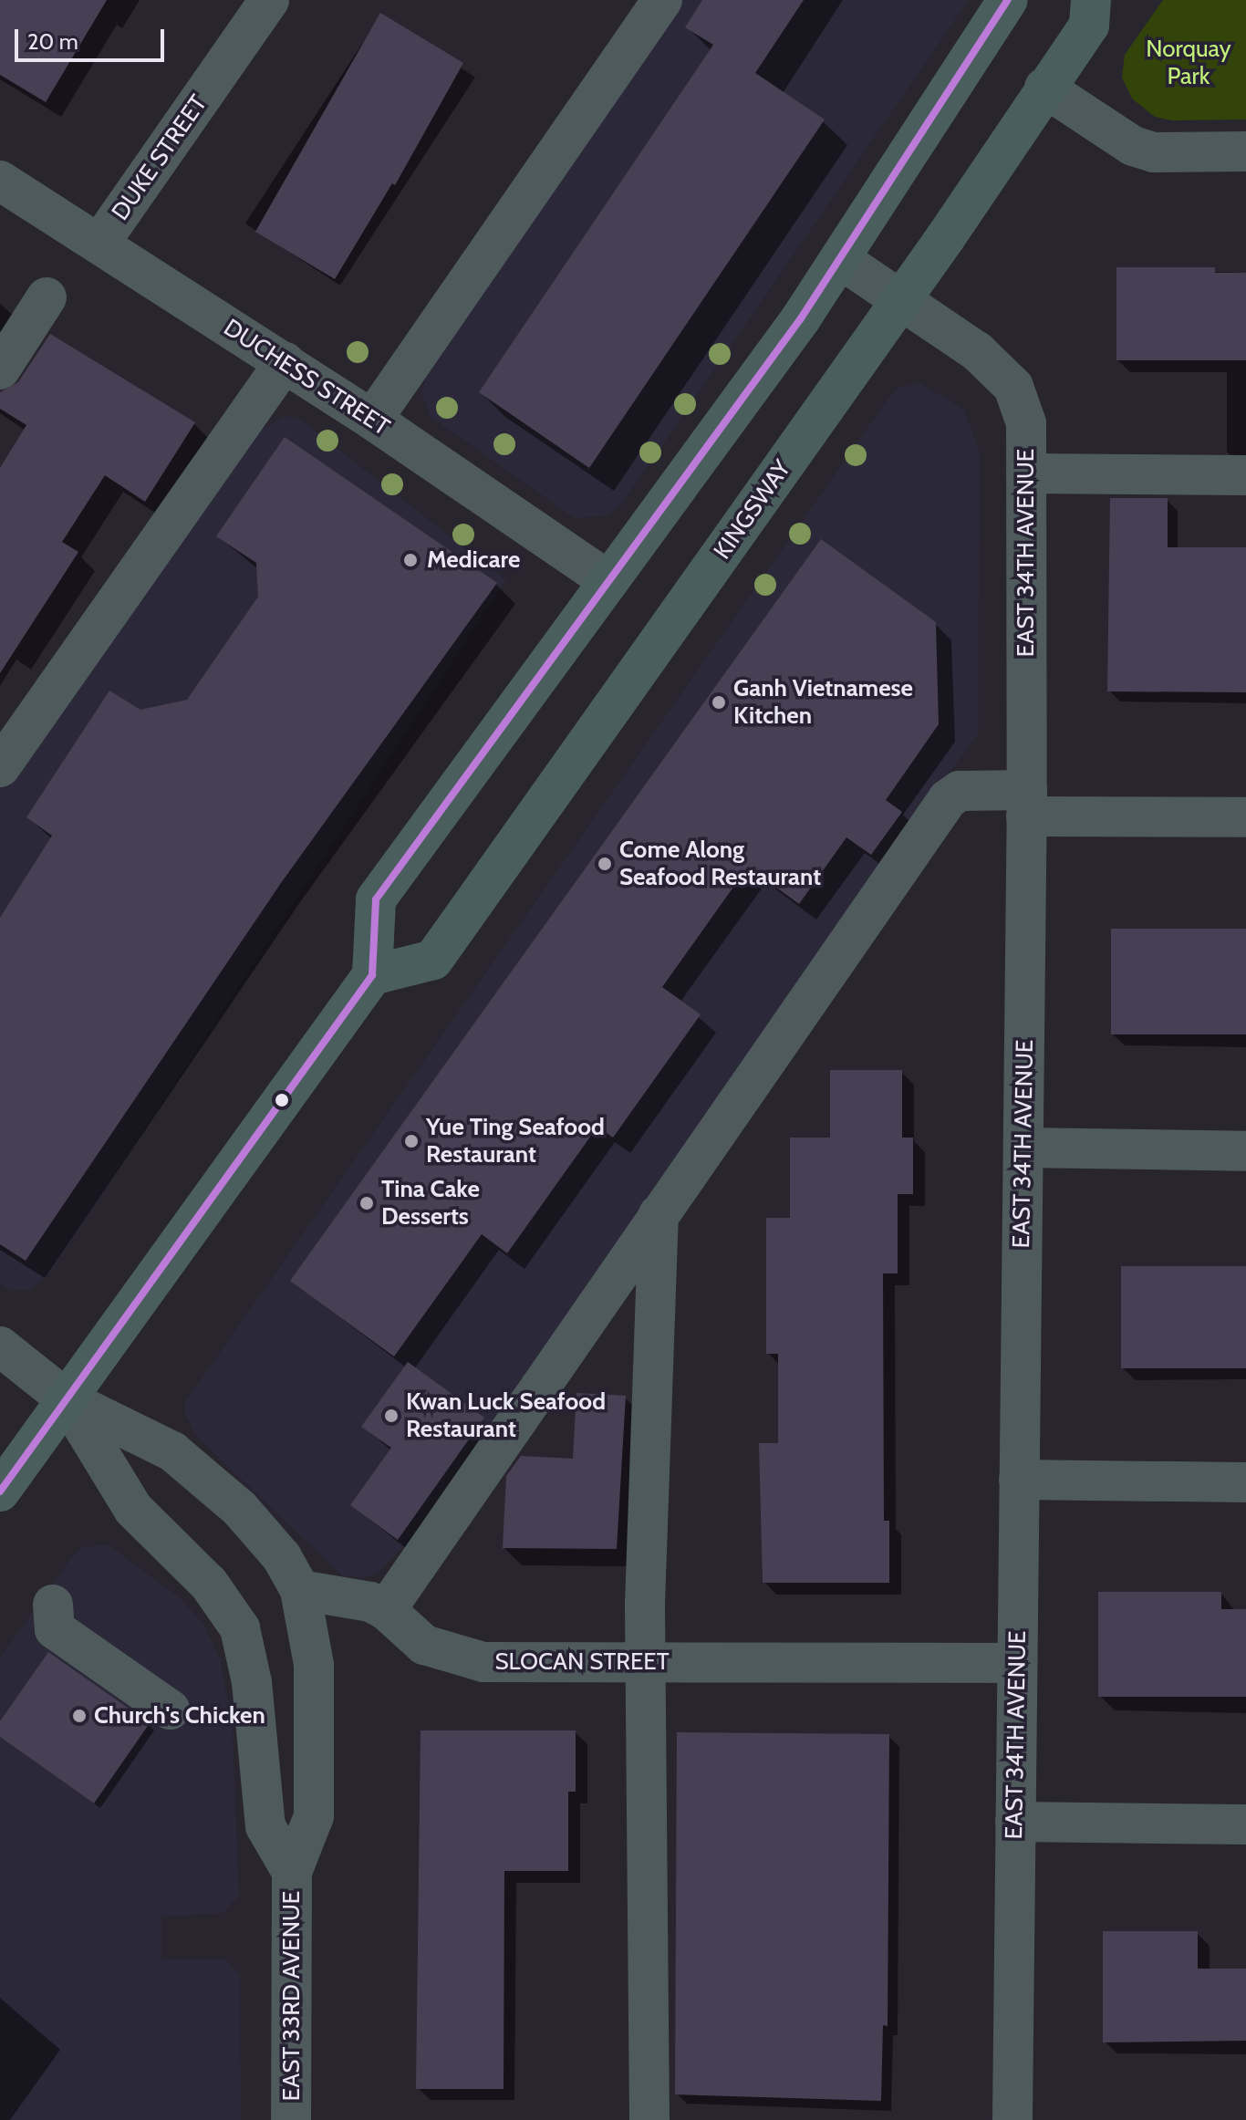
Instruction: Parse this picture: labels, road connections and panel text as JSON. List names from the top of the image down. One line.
{"streets":{"main road":["KINGSWAY"],"street":["DUKE STREET","DUCHESS STREET","EAST 34TH AVENUE","SLOCAN STREET","EAST 33RD AVENUE"]},"crossings":[["DUKE STREET","DUCHESS STREET"],["KINGSWAY","EAST 34TH AVENUE"],["EAST 34TH AVENUE","SLOCAN STREET"],["SLOCAN STREET","EAST 33RD AVENUE"]],"parks":["Norquay Park"],"places":["Medicare","Ganh Vietnamese Kitchen","Come Along Seafood Restaurant","Yue Ting Seafood Restaurant","Tina Cake Desserts","Kwan Luck Seafood Restaurant","Church's Chicken"],"scale_bar":"20 m"}
